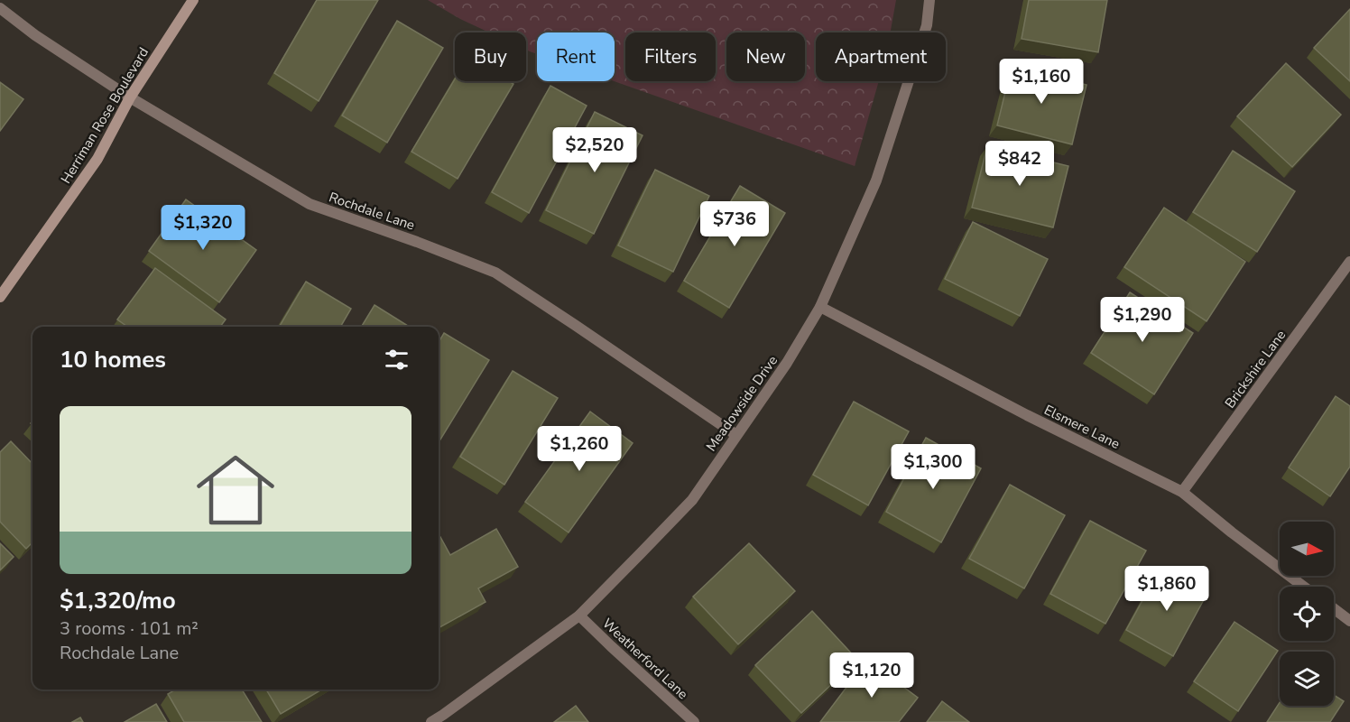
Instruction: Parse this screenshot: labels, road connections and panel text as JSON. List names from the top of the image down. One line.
{"streets":{"street":["Herriman Rose Boulevard","Rochdale Lane","Brickshire Lane","Meadowside Drive","Elsmere Lane","Weatherford Lane"]},"crossings":[["Herriman Rose Boulevard","Rochdale Lane"],["Rochdale Lane","Meadowside Drive"],["Brickshire Lane","Elsmere Lane"],["Meadowside Drive","Elsmere Lane"],["Meadowside Drive","Weatherford Lane"]],"north":"right","page":{"chip":["Buy","Rent","Filters","New","Apartment"],"price":["$1,160","$2,520","$842","$736","$1,320","$1,290","$1,260","$1,300","$1,860","$1,120"],"heading":"10 homes","list":[{"name":"$1,320/mo","note":"3 rooms · 101 m² · Rochdale Lane"}]}}
